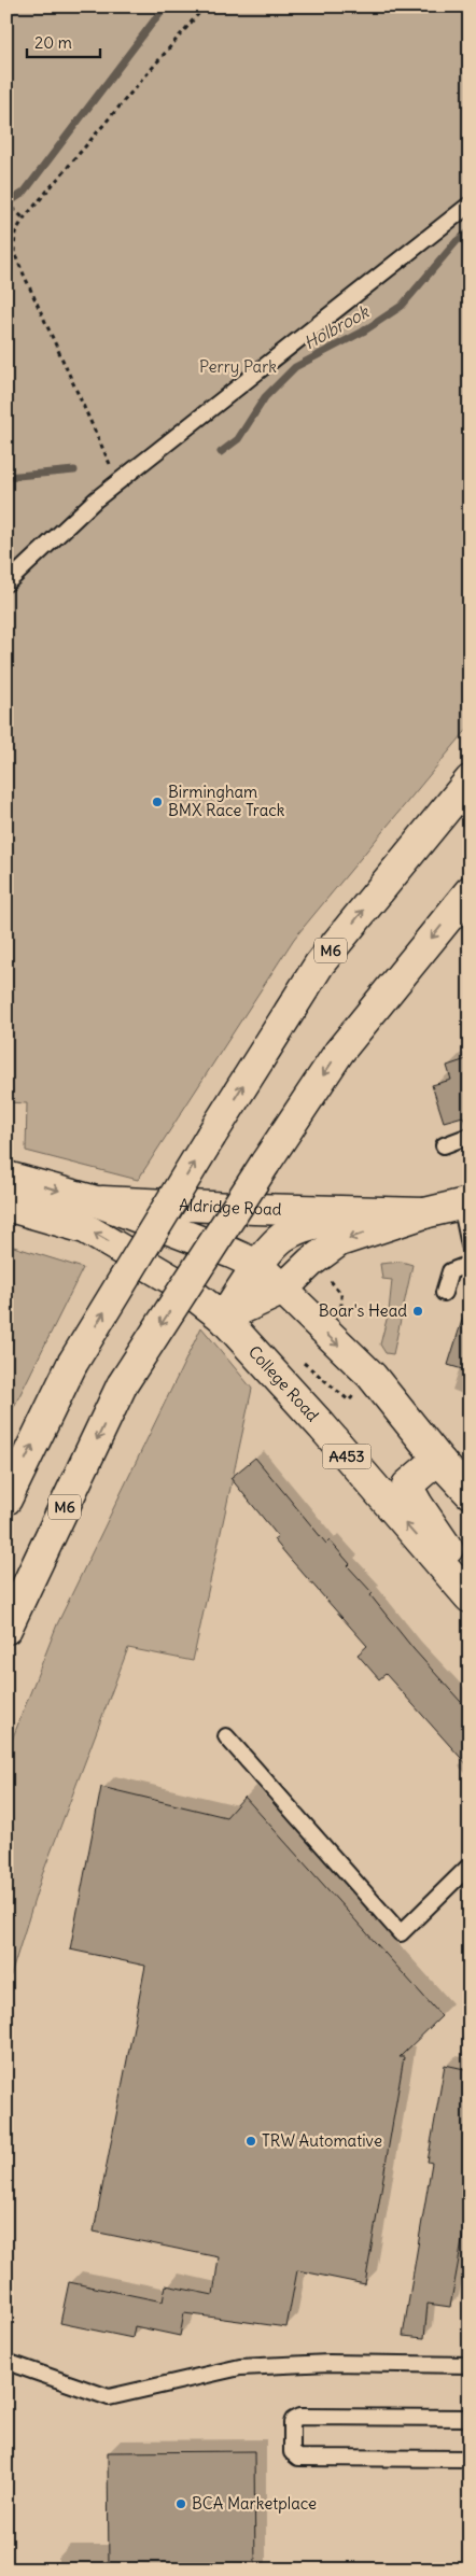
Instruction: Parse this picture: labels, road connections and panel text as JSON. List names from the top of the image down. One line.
{"streets":{"main road":["M6","Aldridge Road","College Road","A453"]},"crossings":[["Aldridge Road","College Road"],["Aldridge Road","A453"],["College Road","A453"]],"water":["Holbrook"],"parks":["Perry Park"],"places":["Birmingham BMX Race Track","Boar's Head","TRW Automative","BCA Marketplace"],"scale_bar":"20 m"}
